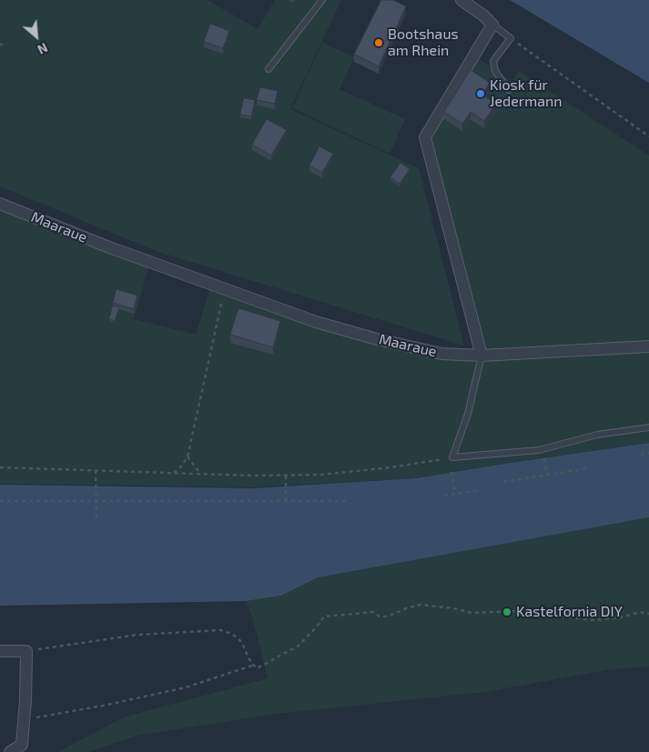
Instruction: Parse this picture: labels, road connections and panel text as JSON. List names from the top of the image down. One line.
{"streets":{"street":["Maaraue"]},"places":["Bootshaus am Rhein","Kiosk für Jedermann","Kastelfornia DIY"],"north":"bottom right"}
